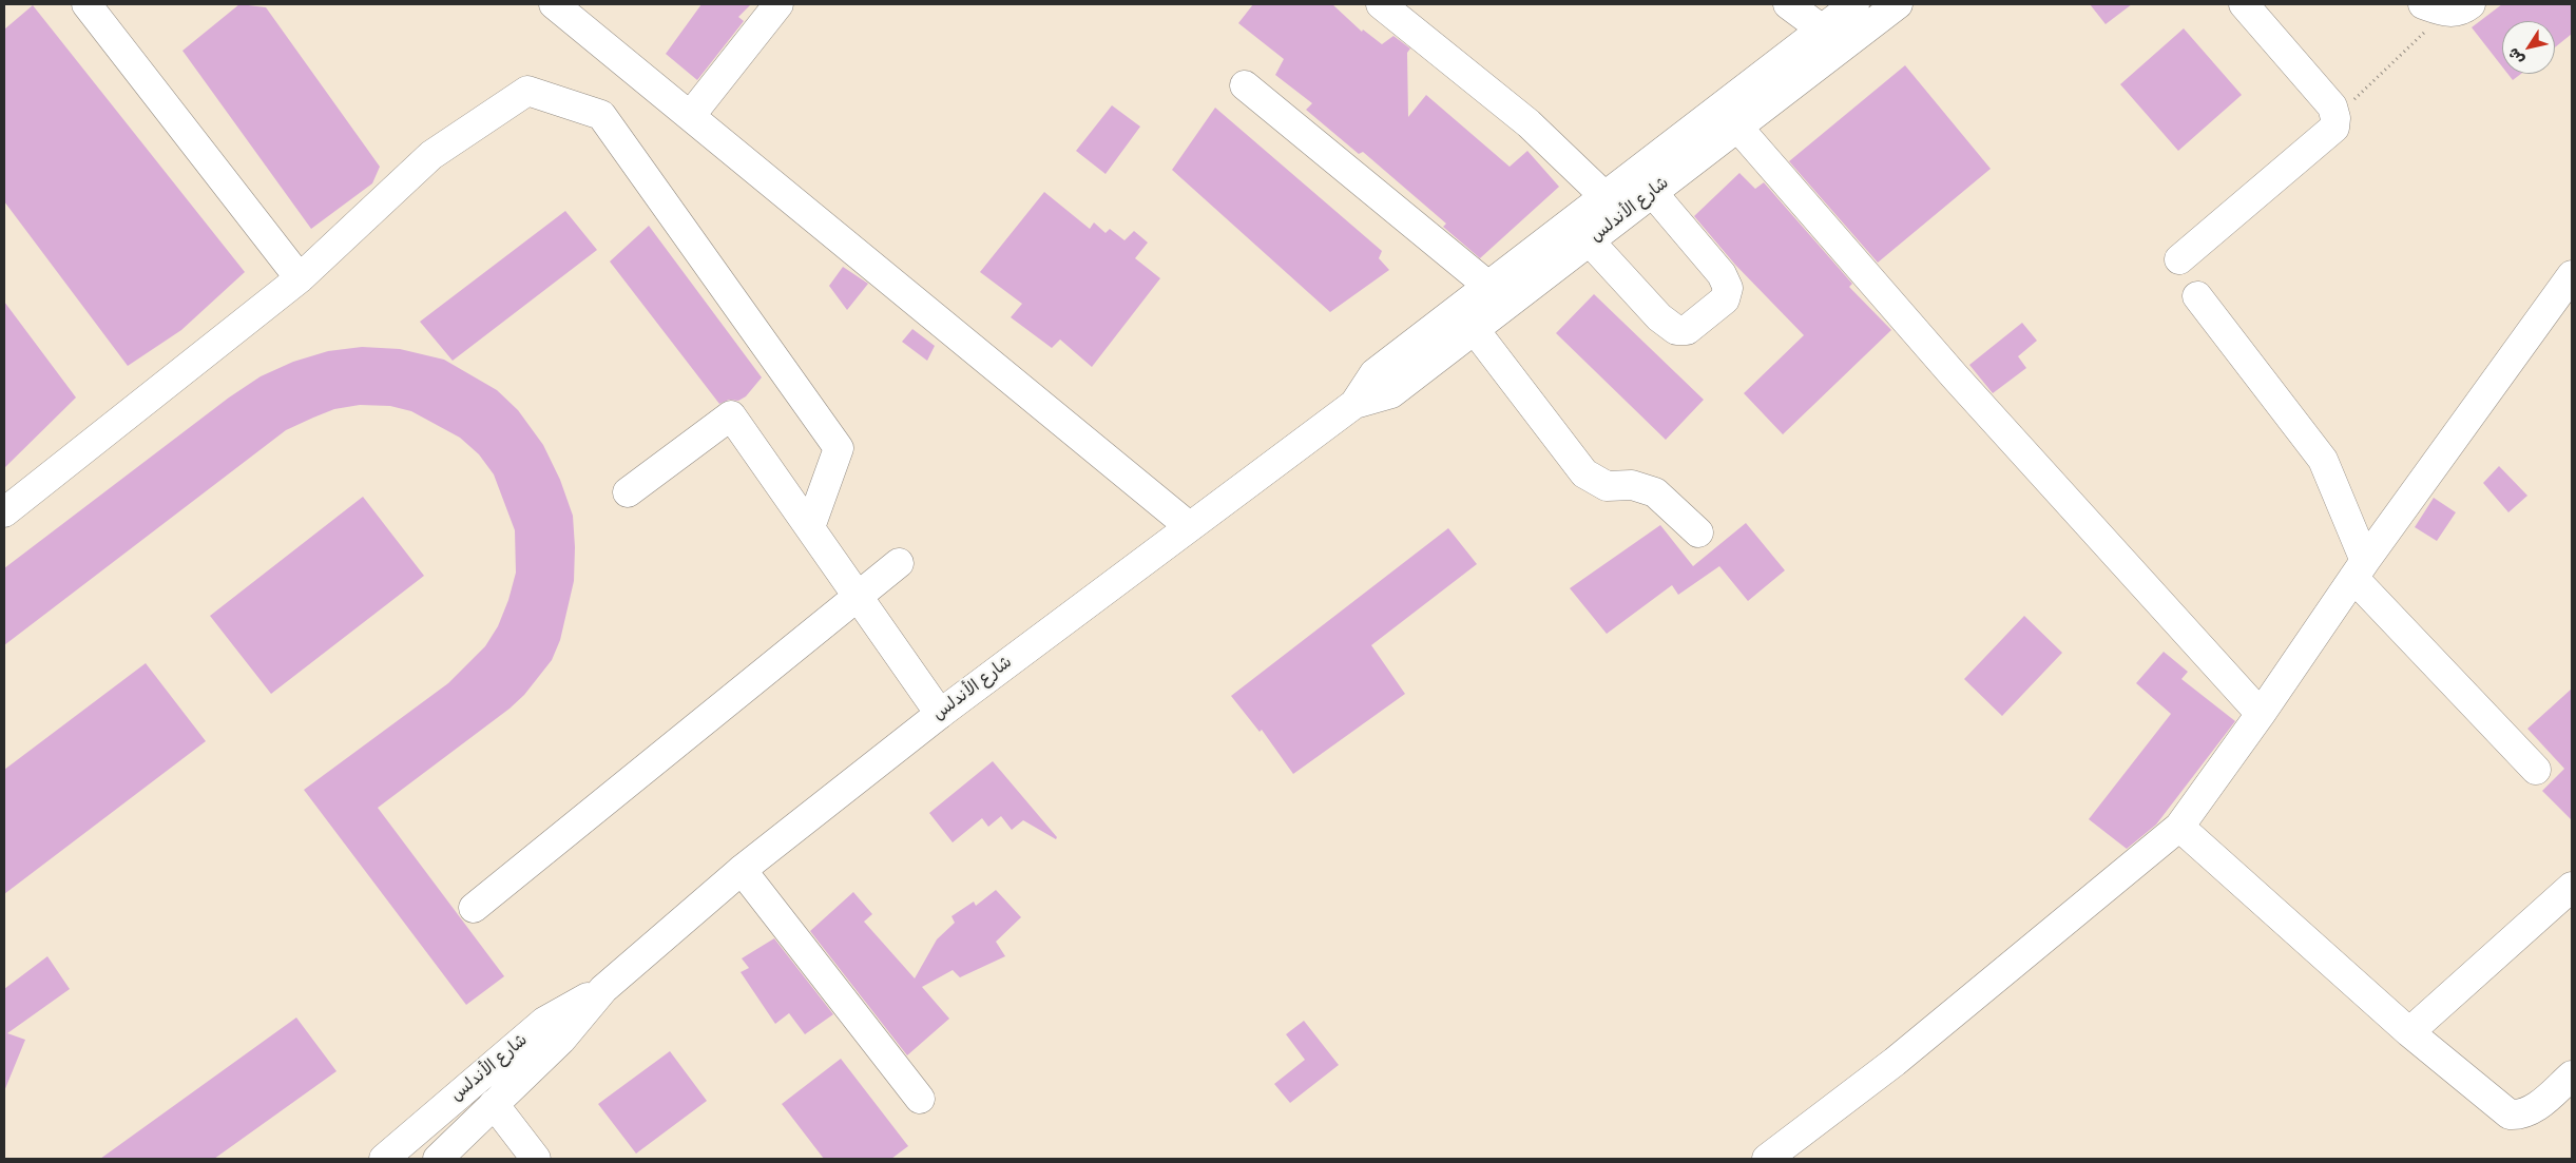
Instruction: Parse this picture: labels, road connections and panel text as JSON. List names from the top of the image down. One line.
{"streets":{"street":["شارع الأندلس"]},"north":"bottom left"}
